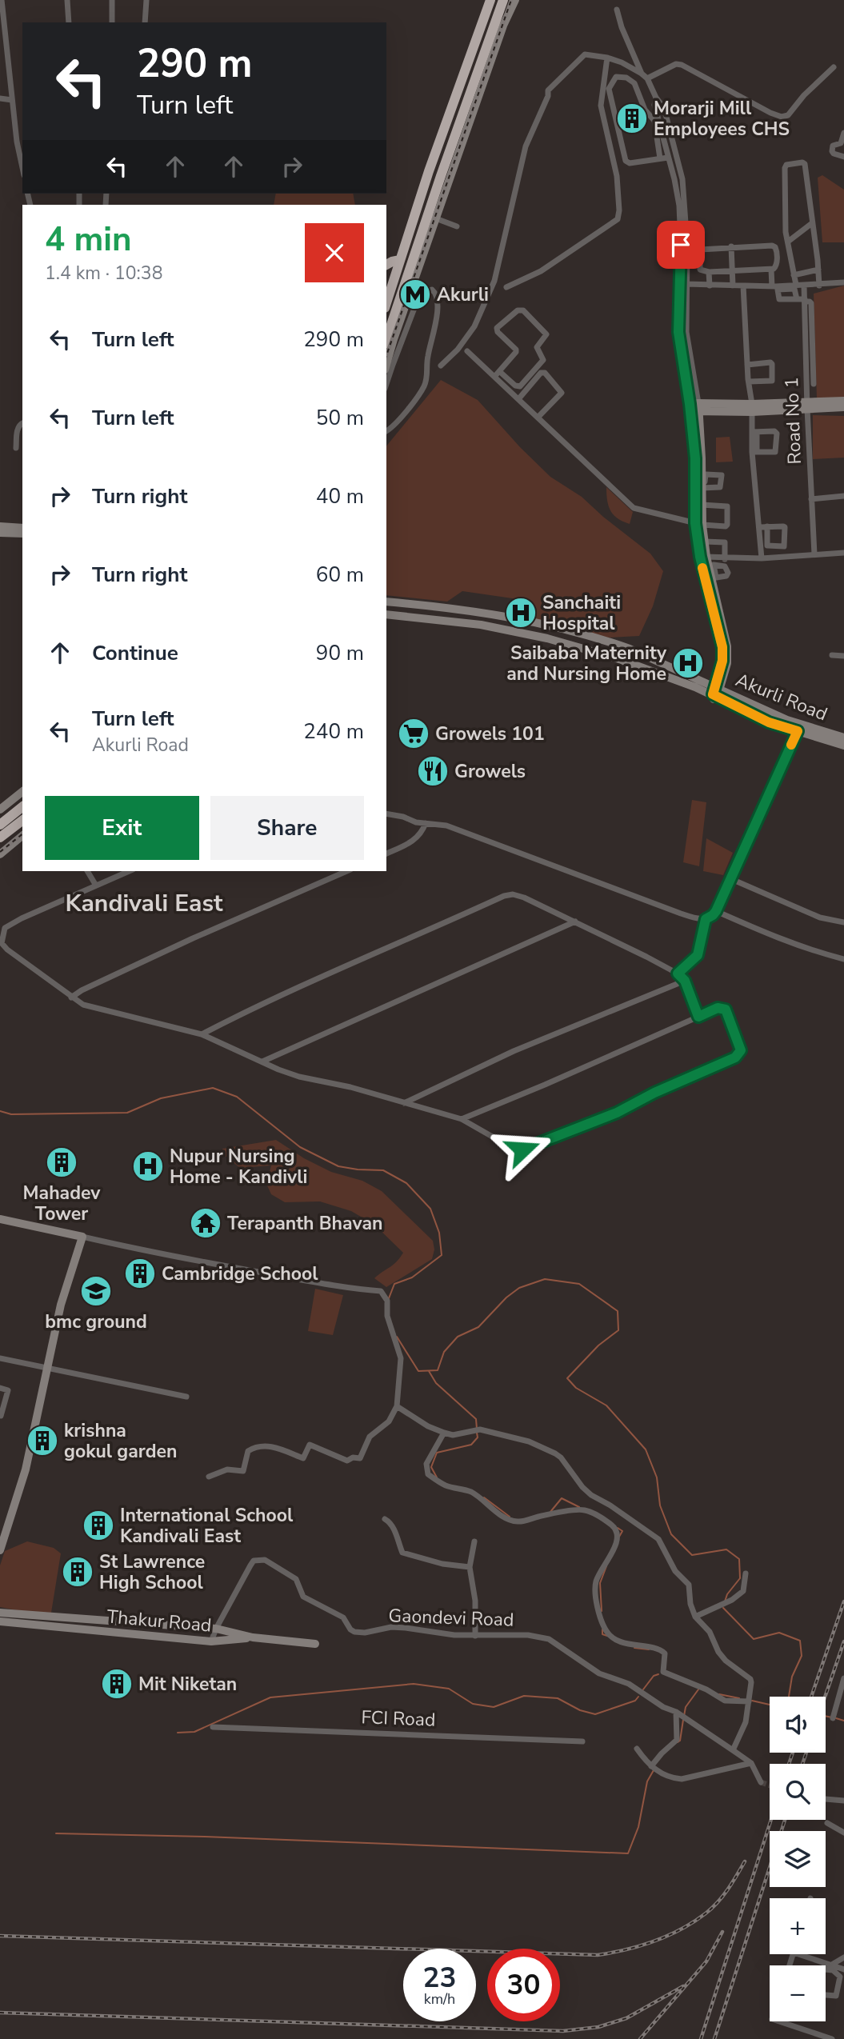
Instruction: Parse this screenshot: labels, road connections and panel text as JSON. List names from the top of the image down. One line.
{"streets":{"street":["Road No 1","Akurli Road","Gaondevi Road","Thakur Road","FCI Road"]},"crossings":[["Gaondevi Road","Thakur Road"]],"districts":["Kandivali East"],"places":{"building":["Morarji Mill Employees CHS","Mahadev Tower","Cambridge School","krishna gokul garden","International School Kandivali East","St Lawrence High School","Mit Niketan"],"metro station":["Akurli"],"hospital":["Sanchaiti Hospital","Saibaba Maternity and Nursing Home","Nupur Nursing Home - Kandivli"],"supermarket":["Growels 101"],"restaurant":["Growels"],"temple":["Terapanth Bhavan"],"school or university":["bmc ground"]},"page":{"turn":["290 m","Turn left"],"heading":["4 min","1.4 km · 10:38"],"list":[{"name":"Turn left","value":"290 m"},{"name":"Turn left","value":"50 m"},{"name":"Turn right","value":"40 m"},{"name":"Turn right","value":"60 m"},{"name":"Continue","value":"90 m"},{"name":"Turn left","note":"Akurli Road","value":"240 m"}],"buttons":["Exit","Share"],"map_buttons":["+","−"],"speed":"23 km/h","limit":"30"}}
